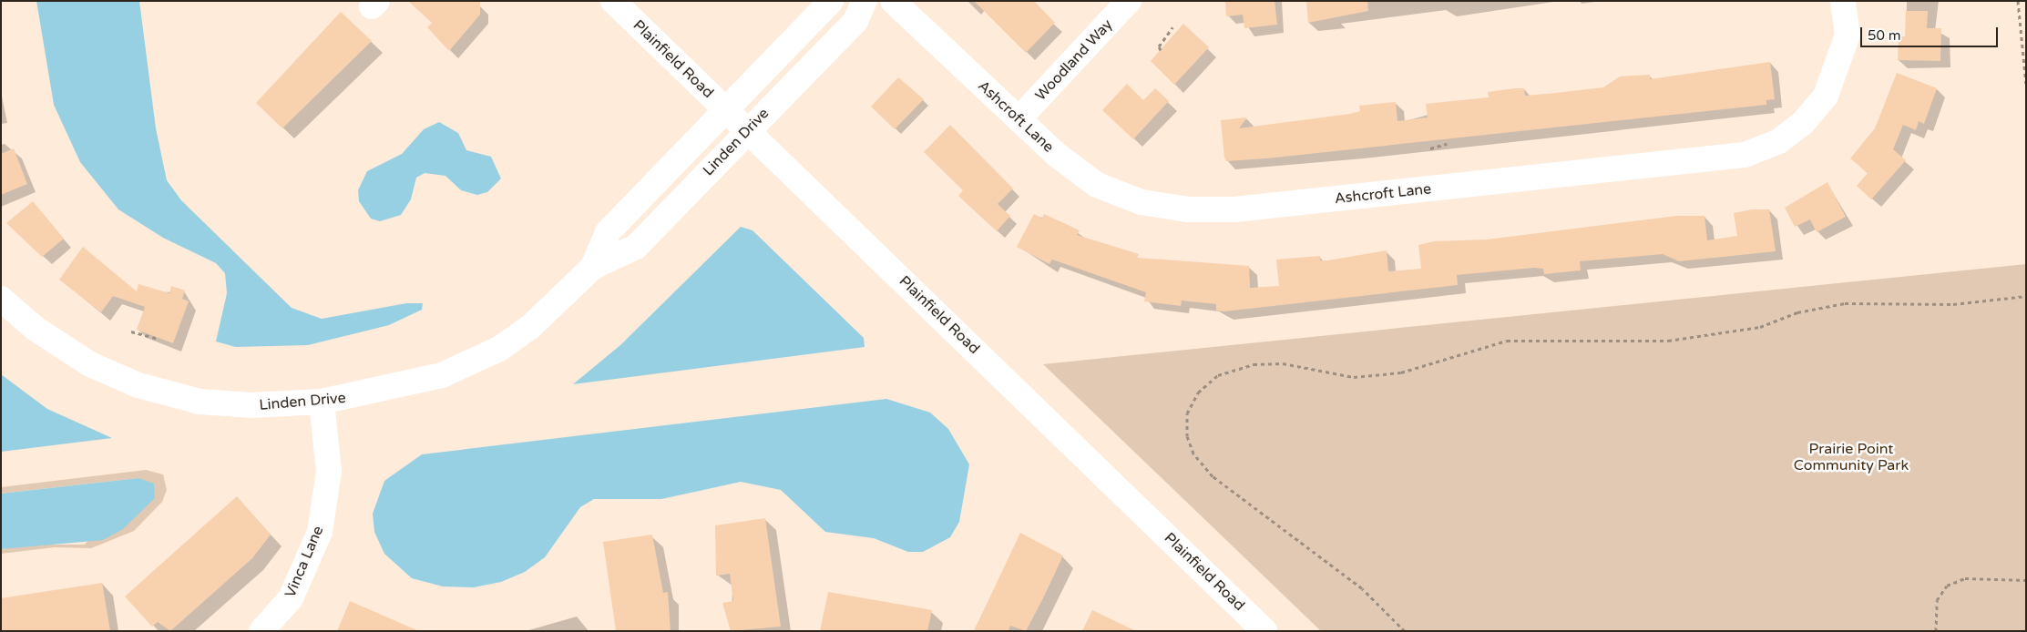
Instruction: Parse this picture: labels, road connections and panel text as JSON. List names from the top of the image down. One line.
{"streets":{"street":["Plainfield Road","Woodland Way","Ashcroft Lane","Linden Drive","Vinca Lane"]},"crossings":[["Plainfield Road","Linden Drive"],["Woodland Way","Ashcroft Lane"],["Linden Drive","Vinca Lane"]],"parks":["Prairie Point Community Park"],"scale_bar":"50 m"}
